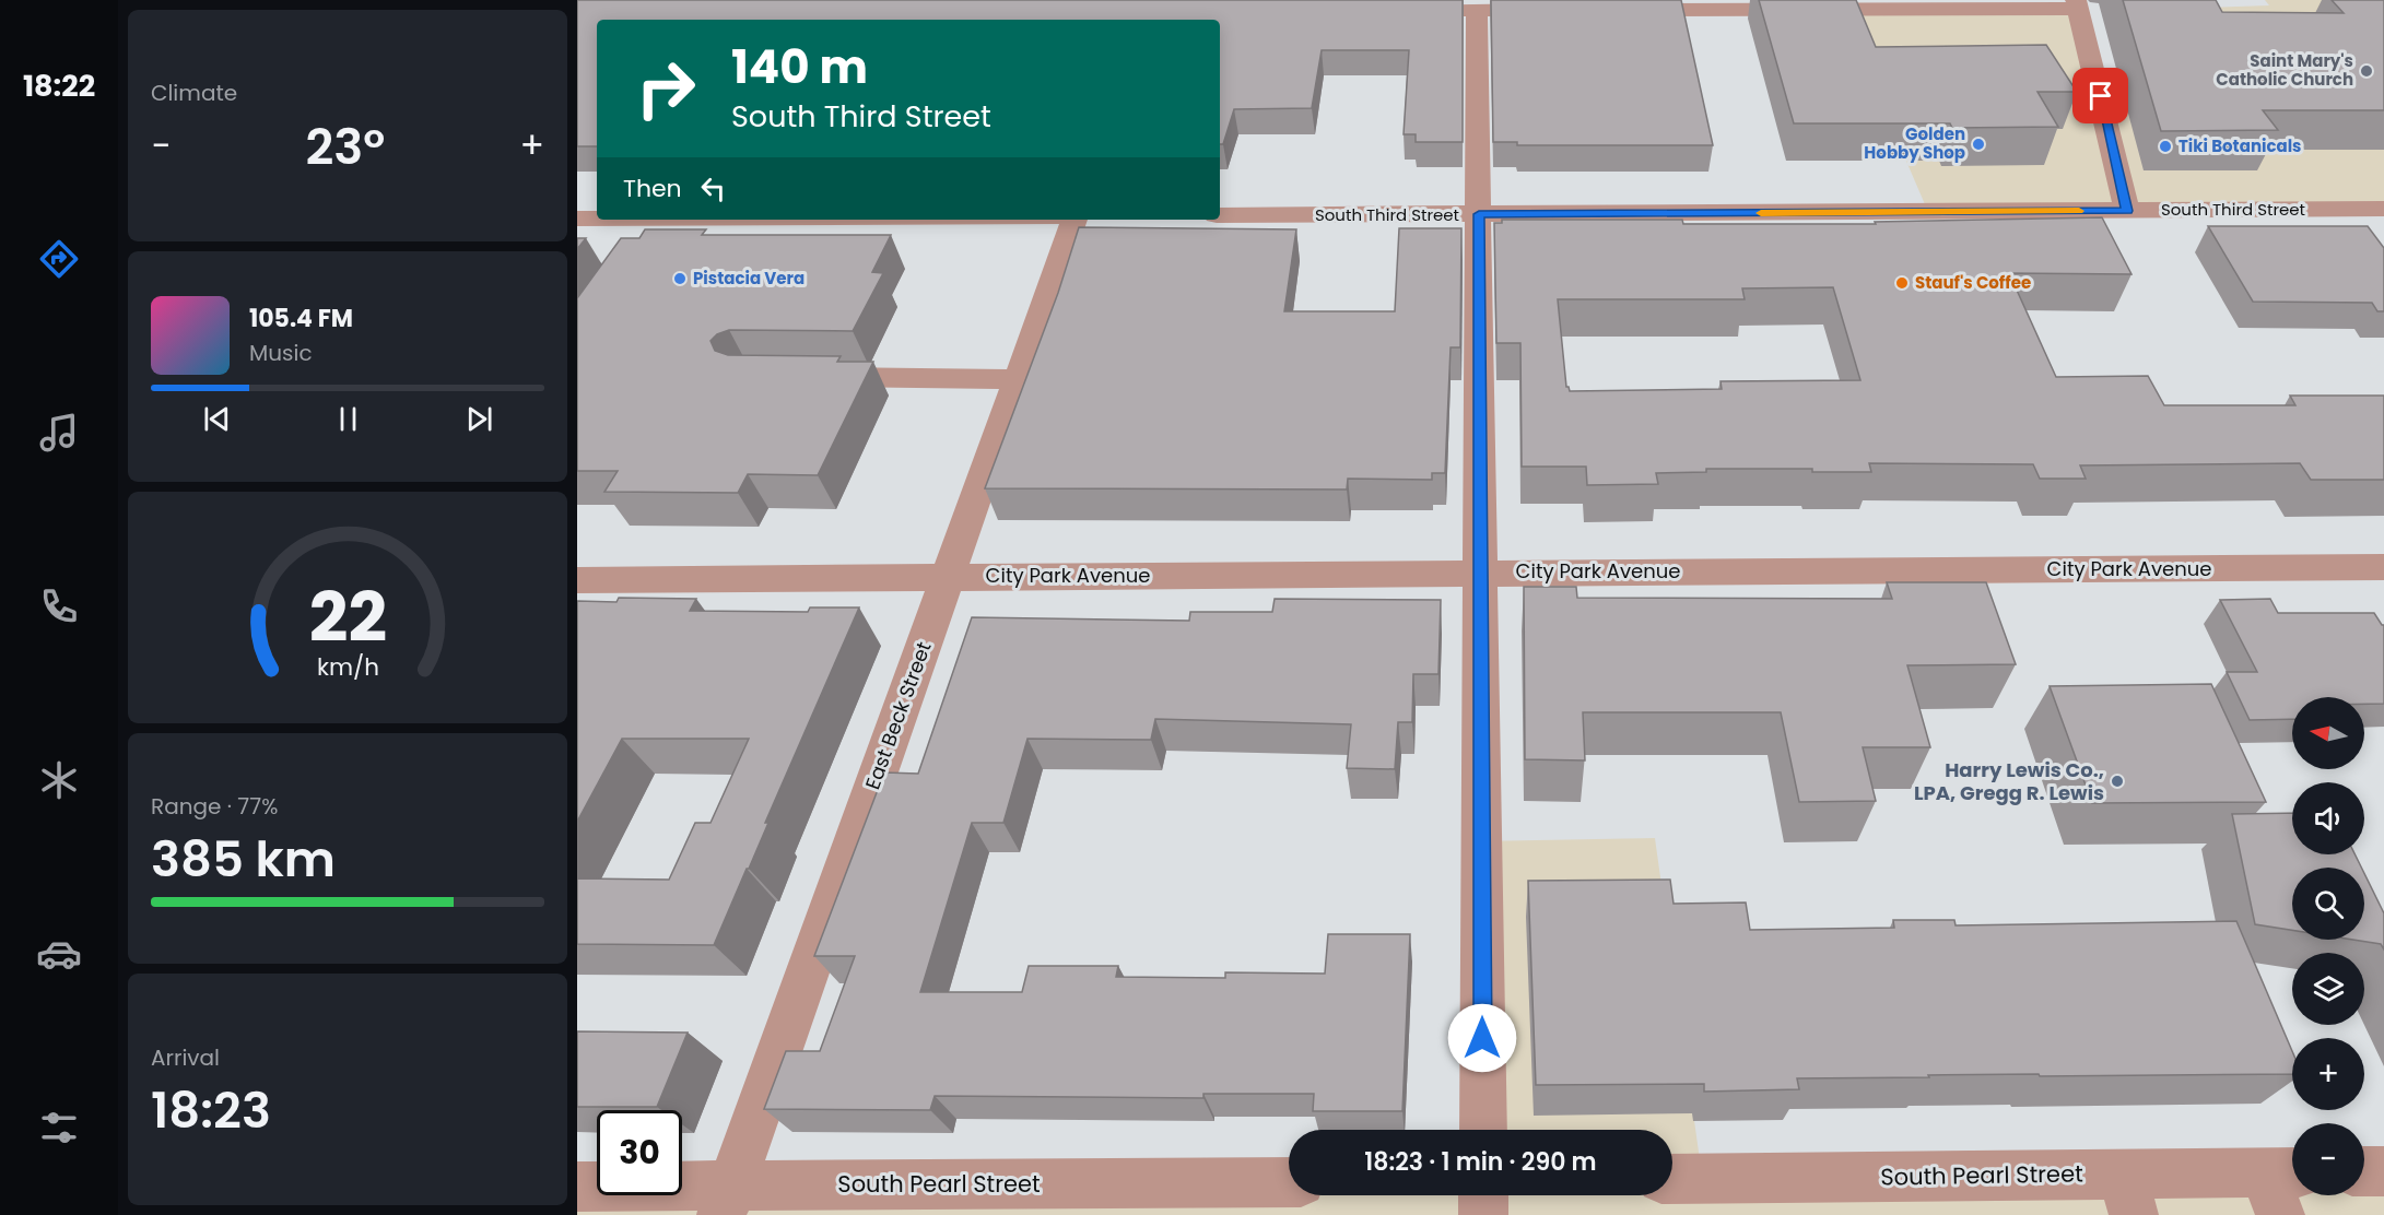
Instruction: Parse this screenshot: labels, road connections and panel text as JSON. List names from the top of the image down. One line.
{"streets":{"street":["South Third Street","City Park Avenue","East Beck Street","South Pearl Street"]},"crossings":[["City Park Avenue","East Beck Street"],["East Beck Street","South Pearl Street"]],"places":["Saint Mary's Catholic Church","Golden Hobby Shop","Tiki Botanicals","Pistacia Vera","Stauf's Coffee","Harry Lewis Co., LPA, Gregg R. Lewis"],"north":"left","page":{"tabs":"18:22","tile":["Climate",["Range · 77%","385 km"],["Arrival","18:23"]],"turn":["140 m","South Third Street"],"heat":["−","23°","+"],"then":"Then","song":["105.4 FM","Music"],"map_buttons":["+","−"],"limit":"30","trip":"18:23 · 1 min · 290 m","gauge":["22","km/h"]}}
